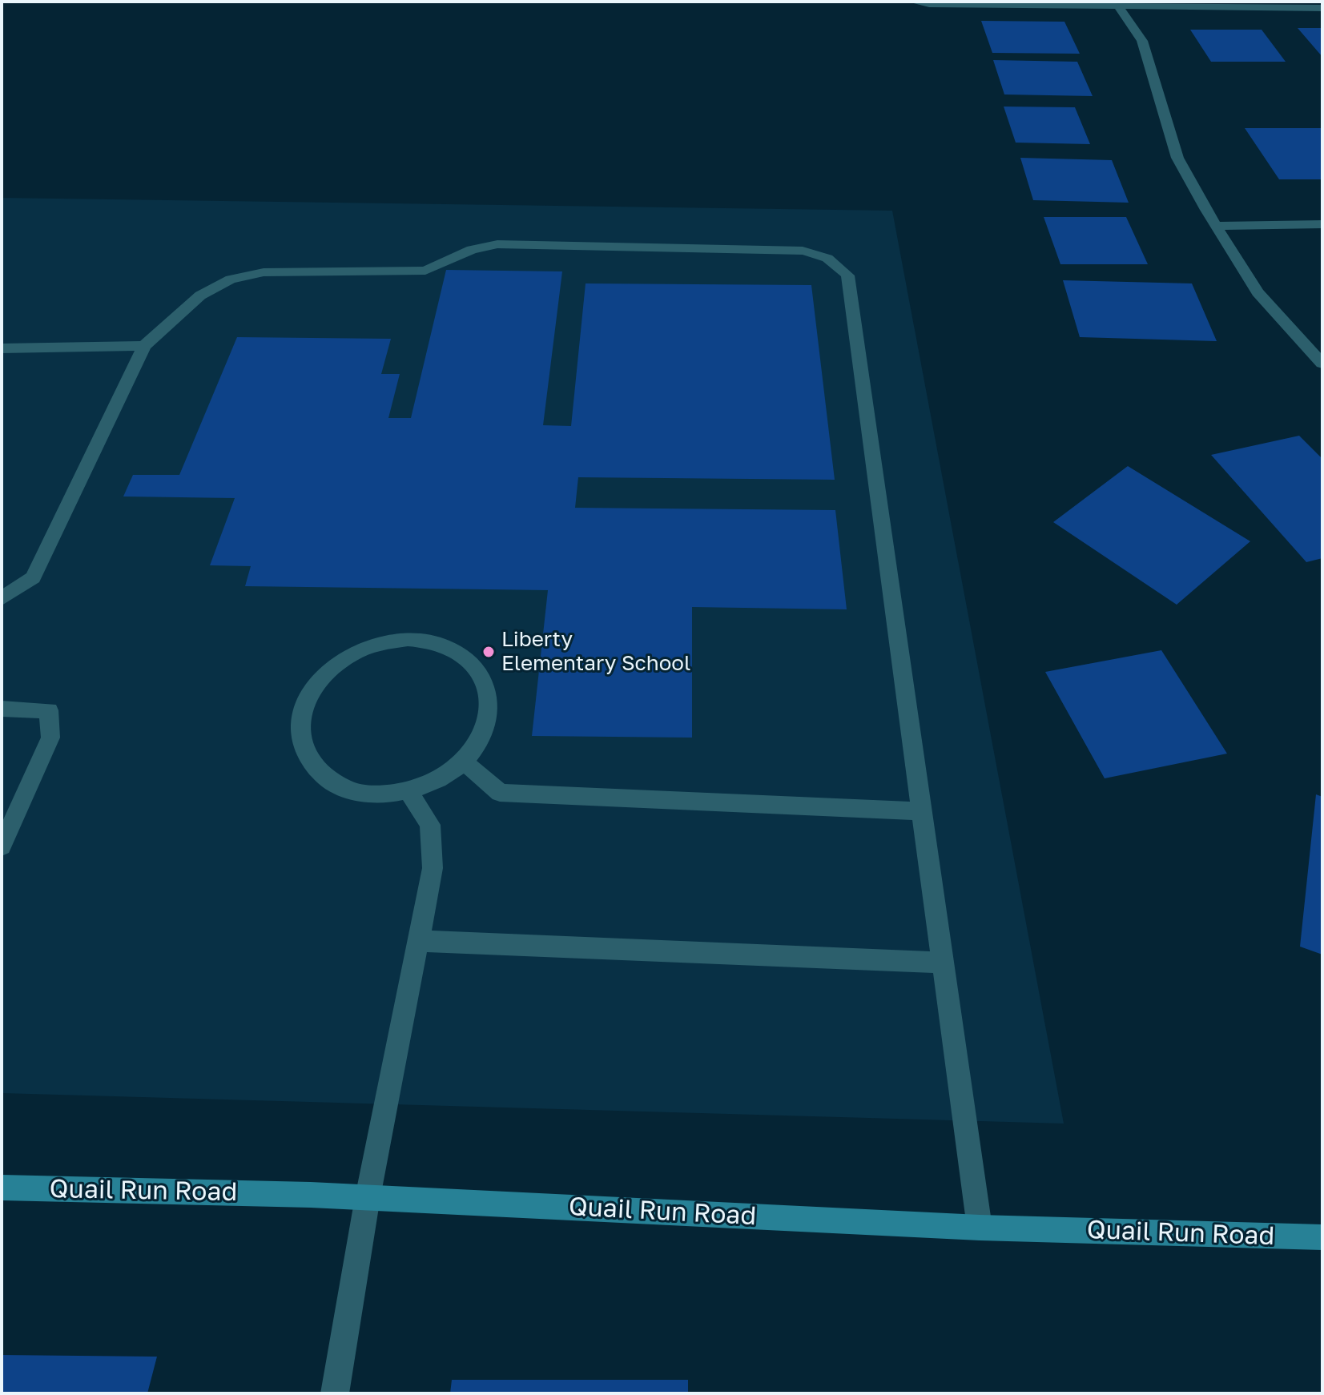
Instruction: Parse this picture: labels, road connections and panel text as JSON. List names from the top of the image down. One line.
{"streets":{"street":["Quail Run Road"]},"places":["Liberty Elementary School"]}
